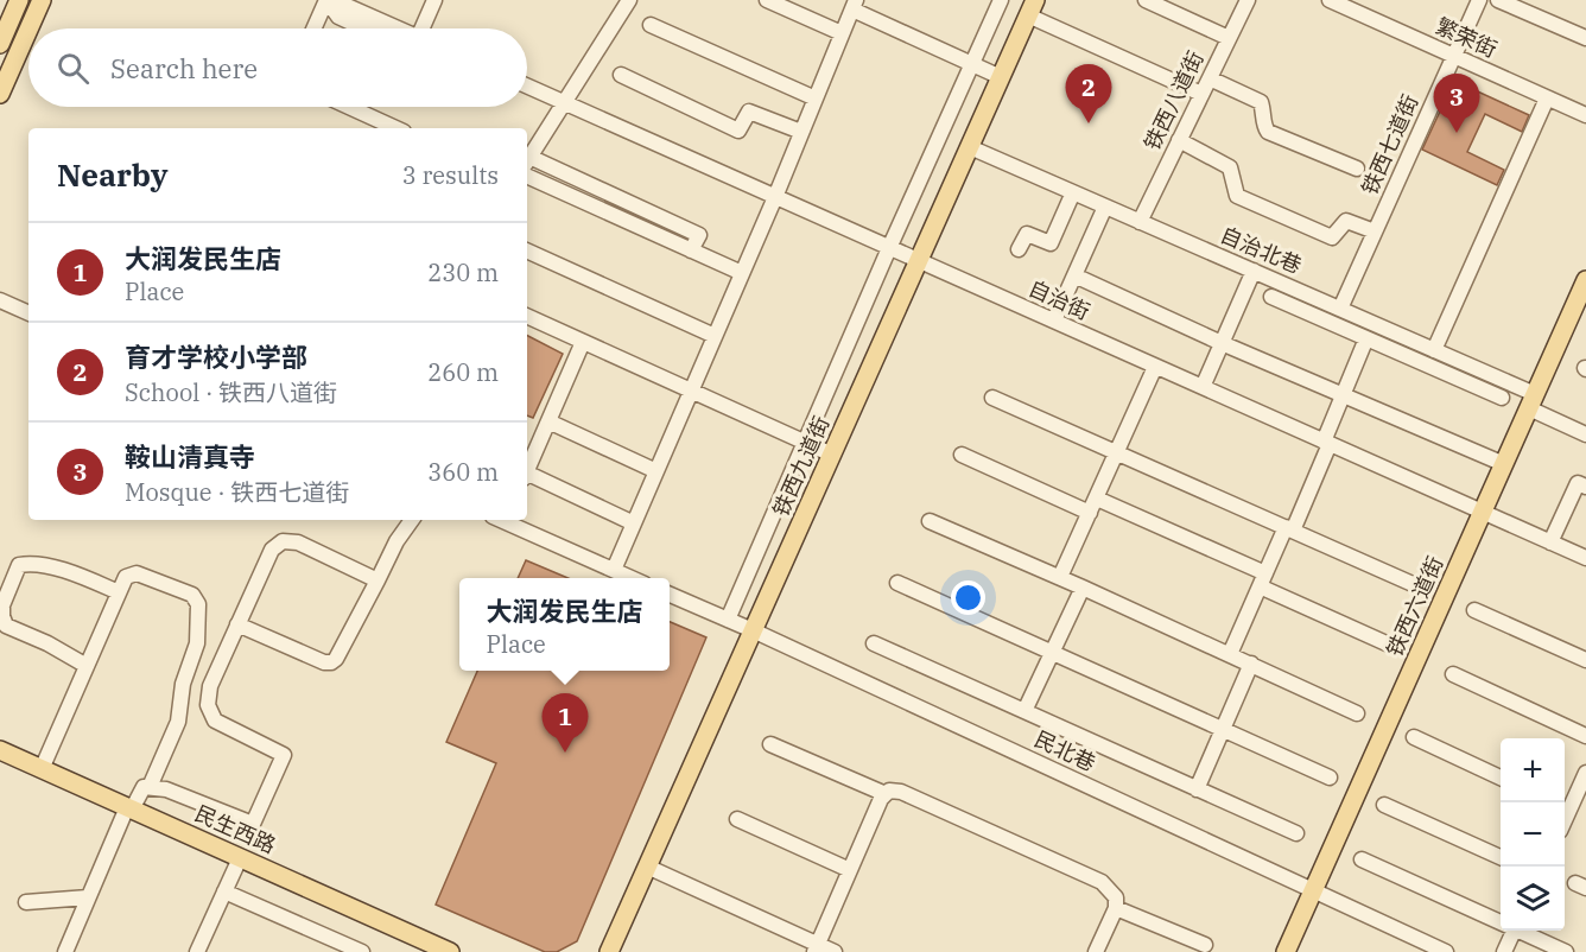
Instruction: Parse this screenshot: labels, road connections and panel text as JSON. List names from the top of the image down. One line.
{"streets":{"main road":["铁西九道街","铁西六道街","民生西路"],"street":["繁荣街","铁西八道街","铁西七道街","自治北巷","自治街","民北巷"]},"crossings":[["繁荣街","铁西七道街"],["铁西八道街","自治北巷"],["铁西七道街","自治北巷"],["自治北巷","铁西九道街"],["自治北巷","铁西六道街"],["自治街","铁西九道街"],["自治街","铁西六道街"],["铁西九道街","民北巷"],["铁西六道街","民北巷"]],"page":{"search":"Search here","pins":["2","3","1"],"heading":["Nearby","3 results"],"list":[{"mark":"1","name":"大润发民生店","note":"Place","value":"230 m"},{"mark":"2","name":"育才学校小学部","note":"School · 铁西八道街","value":"260 m"},{"mark":"3","name":"鞍山清真寺","note":"Mosque · 铁西七道街","value":"360 m"}],"popup":["大润发民生店","Place"],"map_buttons":["+","−"]}}
